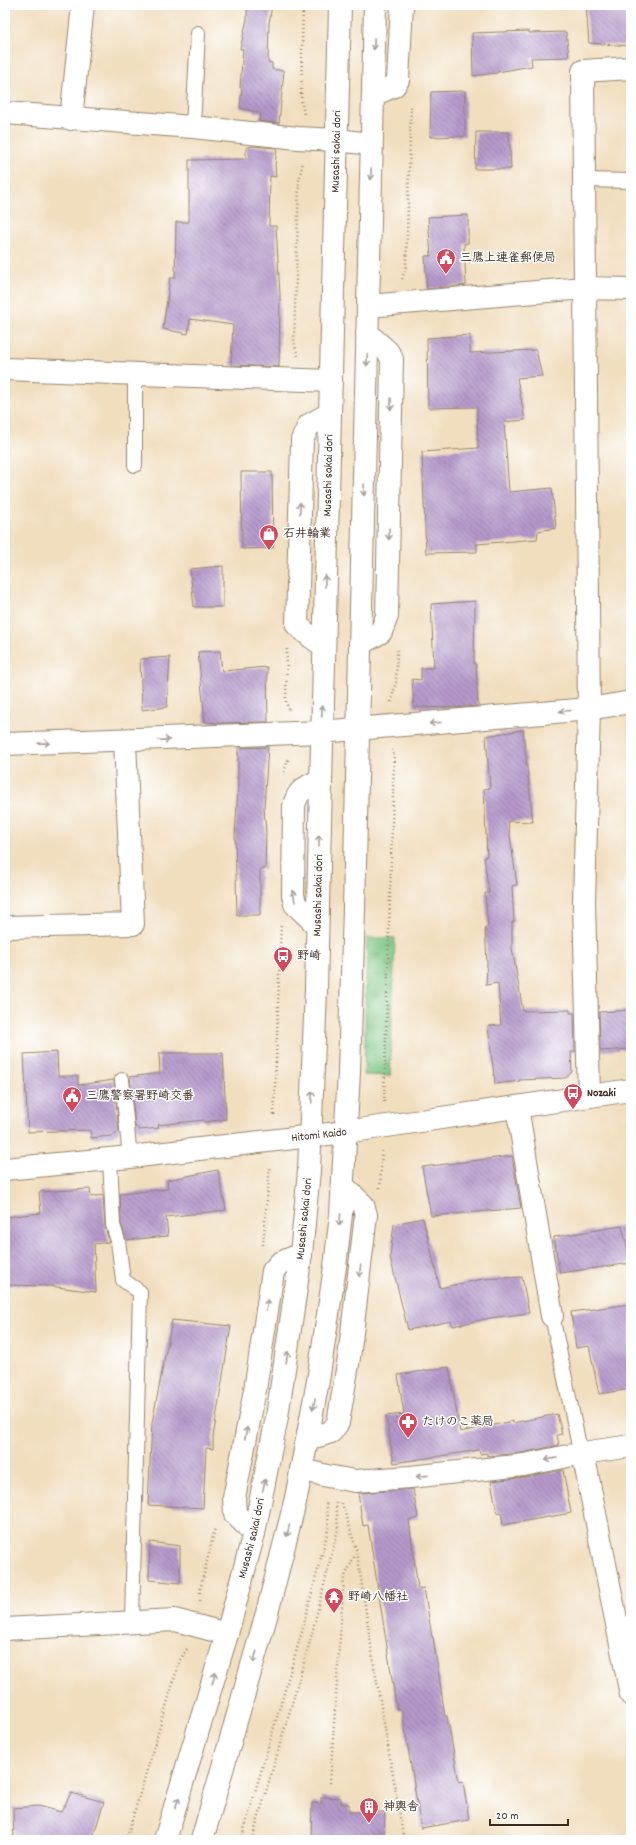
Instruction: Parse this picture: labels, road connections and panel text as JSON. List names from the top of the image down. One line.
{"streets":{"main road":["Musashi sakai dori","Hitomi Kaido"]},"crossings":[["Musashi sakai dori","Hitomi Kaido"]],"places":{"public building":["三鷹上連雀郵便局","三鷹警察署野崎交番"],"shop":["石井輪業"],"bus stop":["野崎","Nozaki"],"pharmacy":["たけのこ薬局"],"temple":["野崎八幡社"],"building":["神輿舎"]},"scale_bar":"20 m"}
